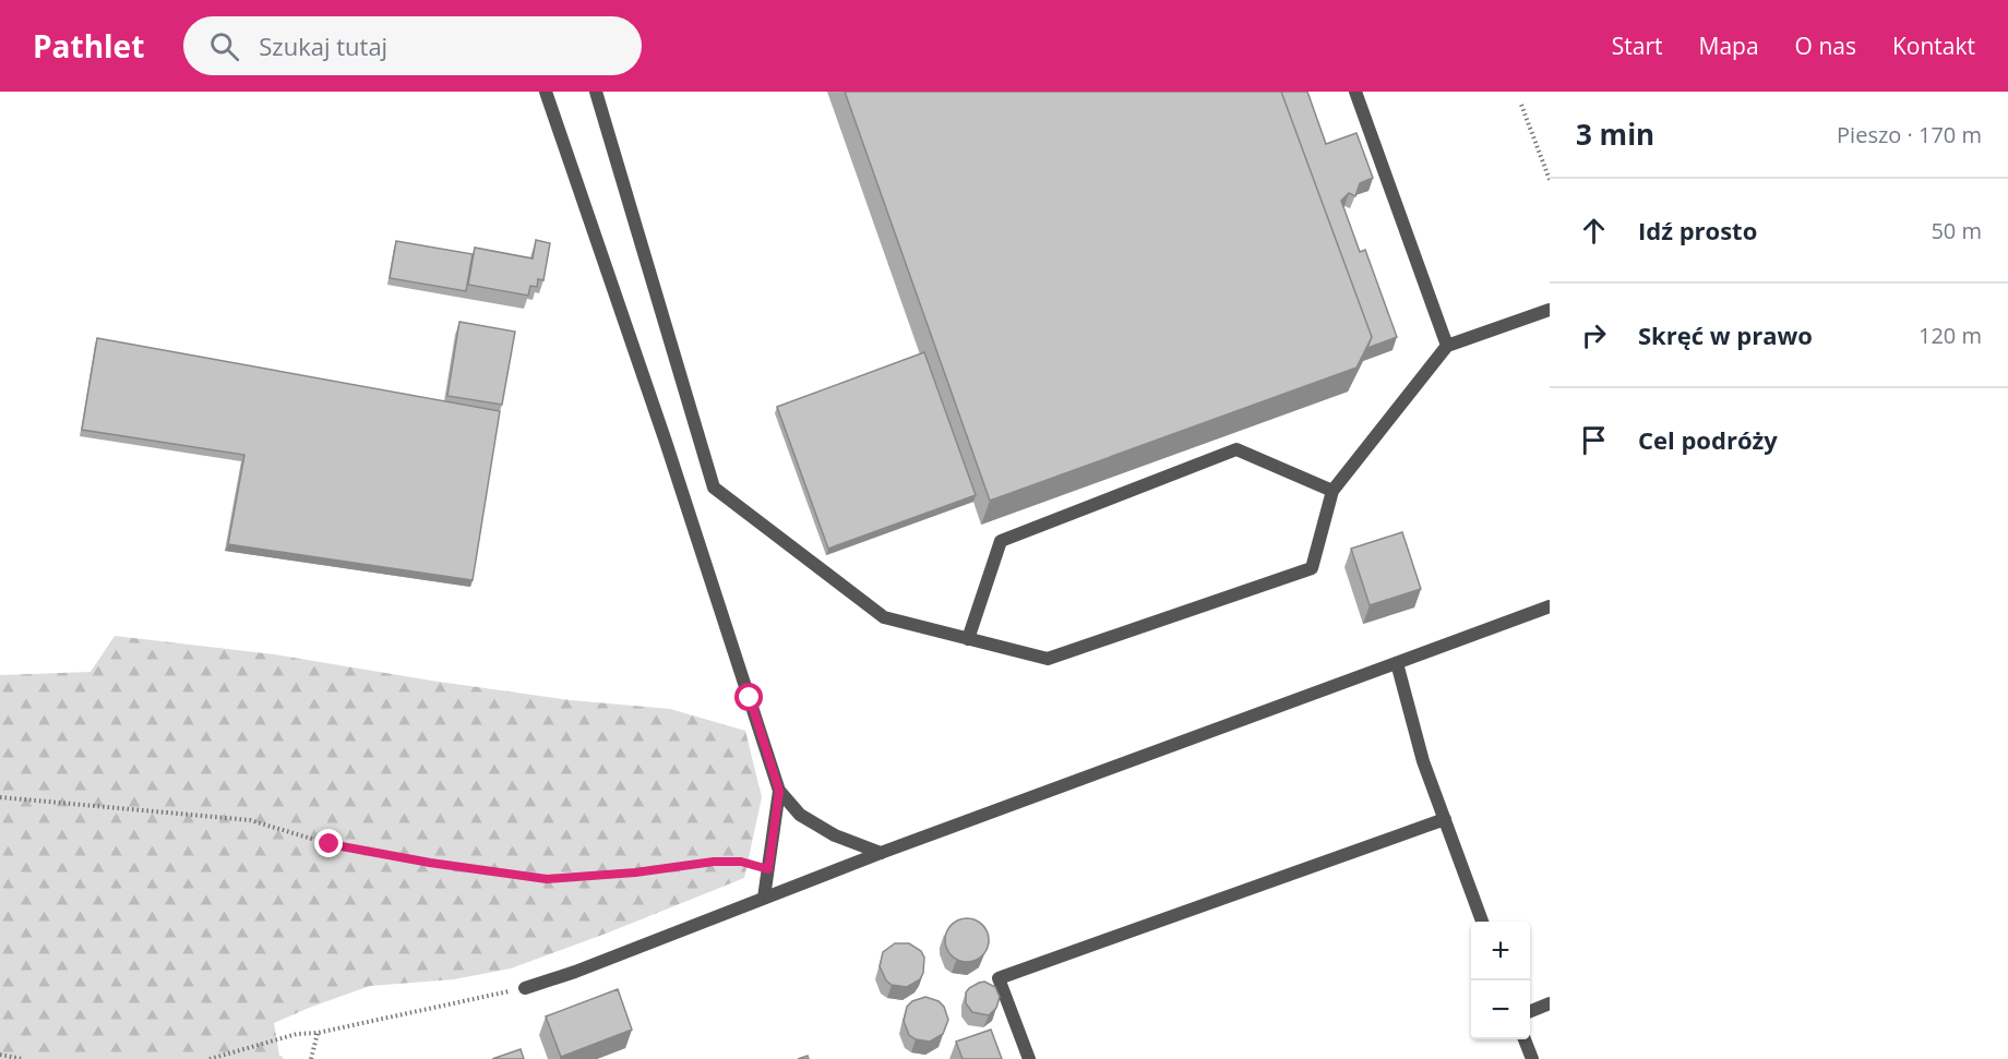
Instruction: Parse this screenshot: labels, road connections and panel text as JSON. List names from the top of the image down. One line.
{"page":{"header":"Pathlet","search":"Szukaj tutaj","nav":["Start","Mapa","O nas","Kontakt"],"heading":["3 min","Pieszo · 170 m"],"list":[["Idź prosto","50 m"],["Skręć w prawo","120 m"],"Cel podróży"],"map_buttons":["+","−"]}}
